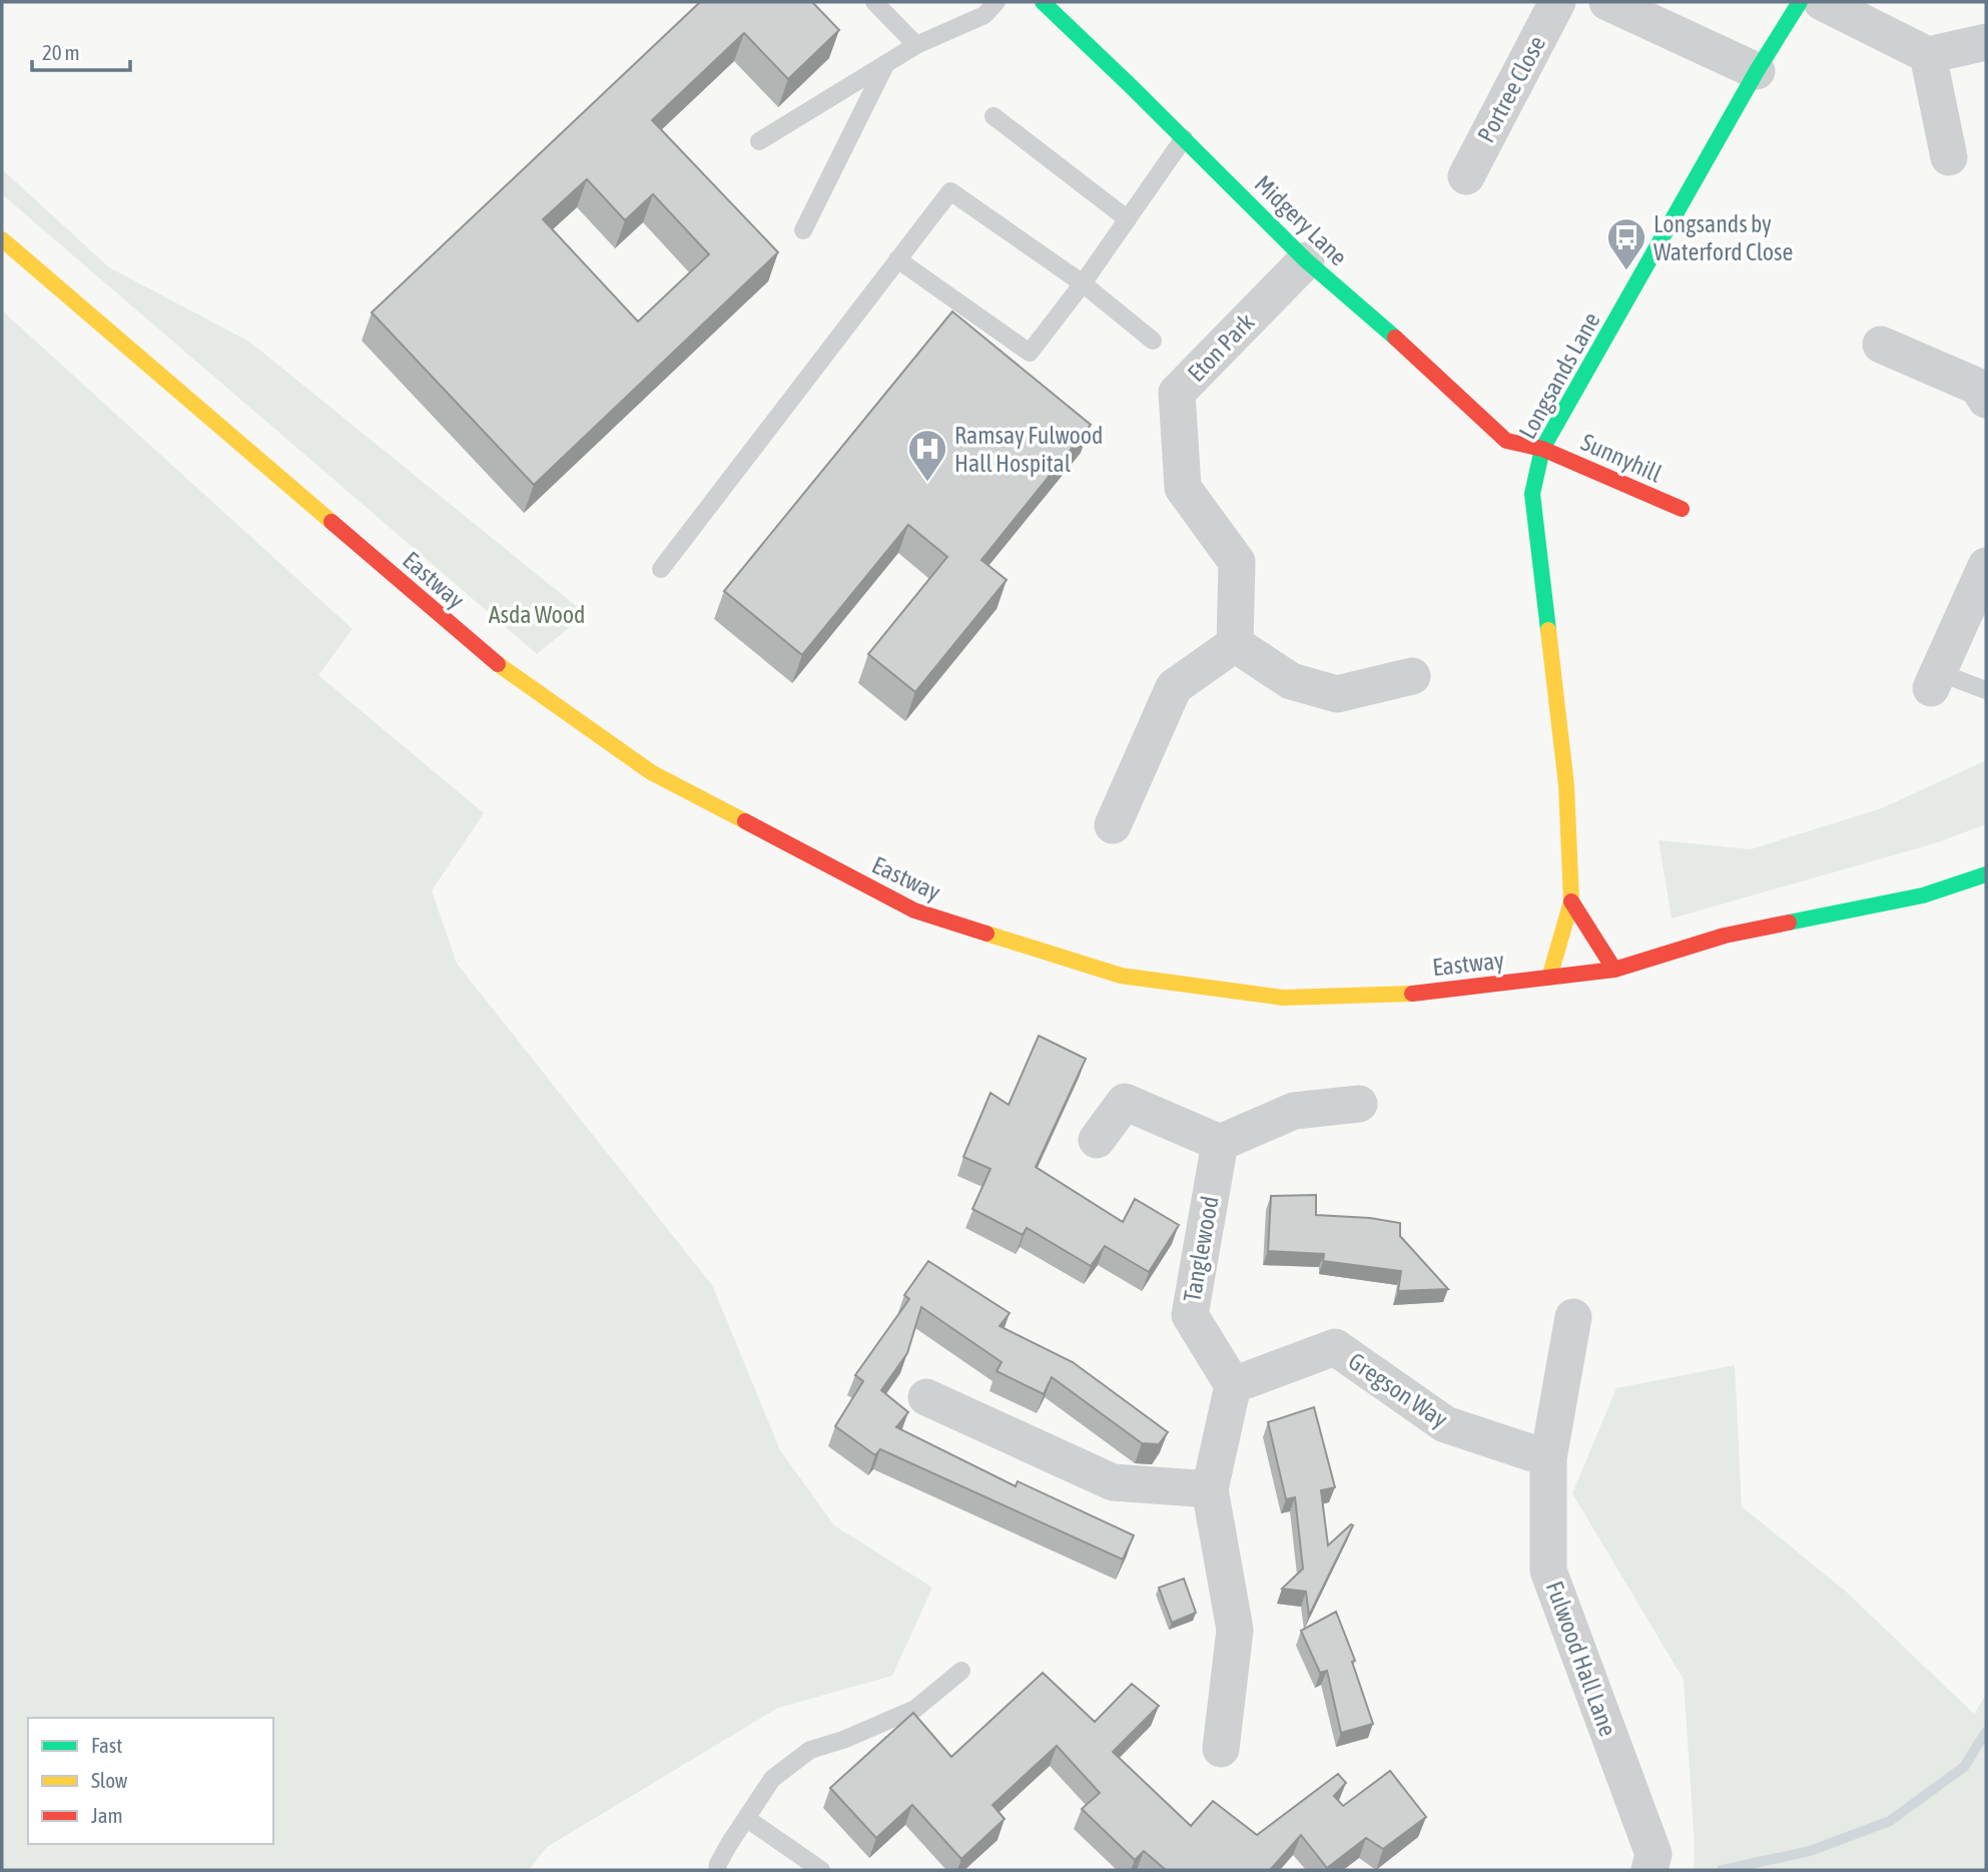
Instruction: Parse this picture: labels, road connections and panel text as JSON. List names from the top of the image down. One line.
{"streets":{"main road":["Midgery Lane","Longsands Lane","Sunnyhill","Eastway"],"street":["Portree Close","Eton Park","Tanglewood","Gregson Way","Fulwood Hall Lane"]},"crossings":[["Midgery Lane","Eton Park"],["Midgery Lane","Longsands Lane"],["Midgery Lane","Sunnyhill"],["Longsands Lane","Sunnyhill"],["Longsands Lane","Eastway"],["Tanglewood","Gregson Way"],["Gregson Way","Fulwood Hall Lane"]],"parks":["Asda Wood"],"places":{"bus stop":["Longsands by Waterford Close"],"hospital":["Ramsay Fulwood Hall Hospital"]},"legend":["Fast","Slow","Jam"],"scale_bar":"20 m"}
